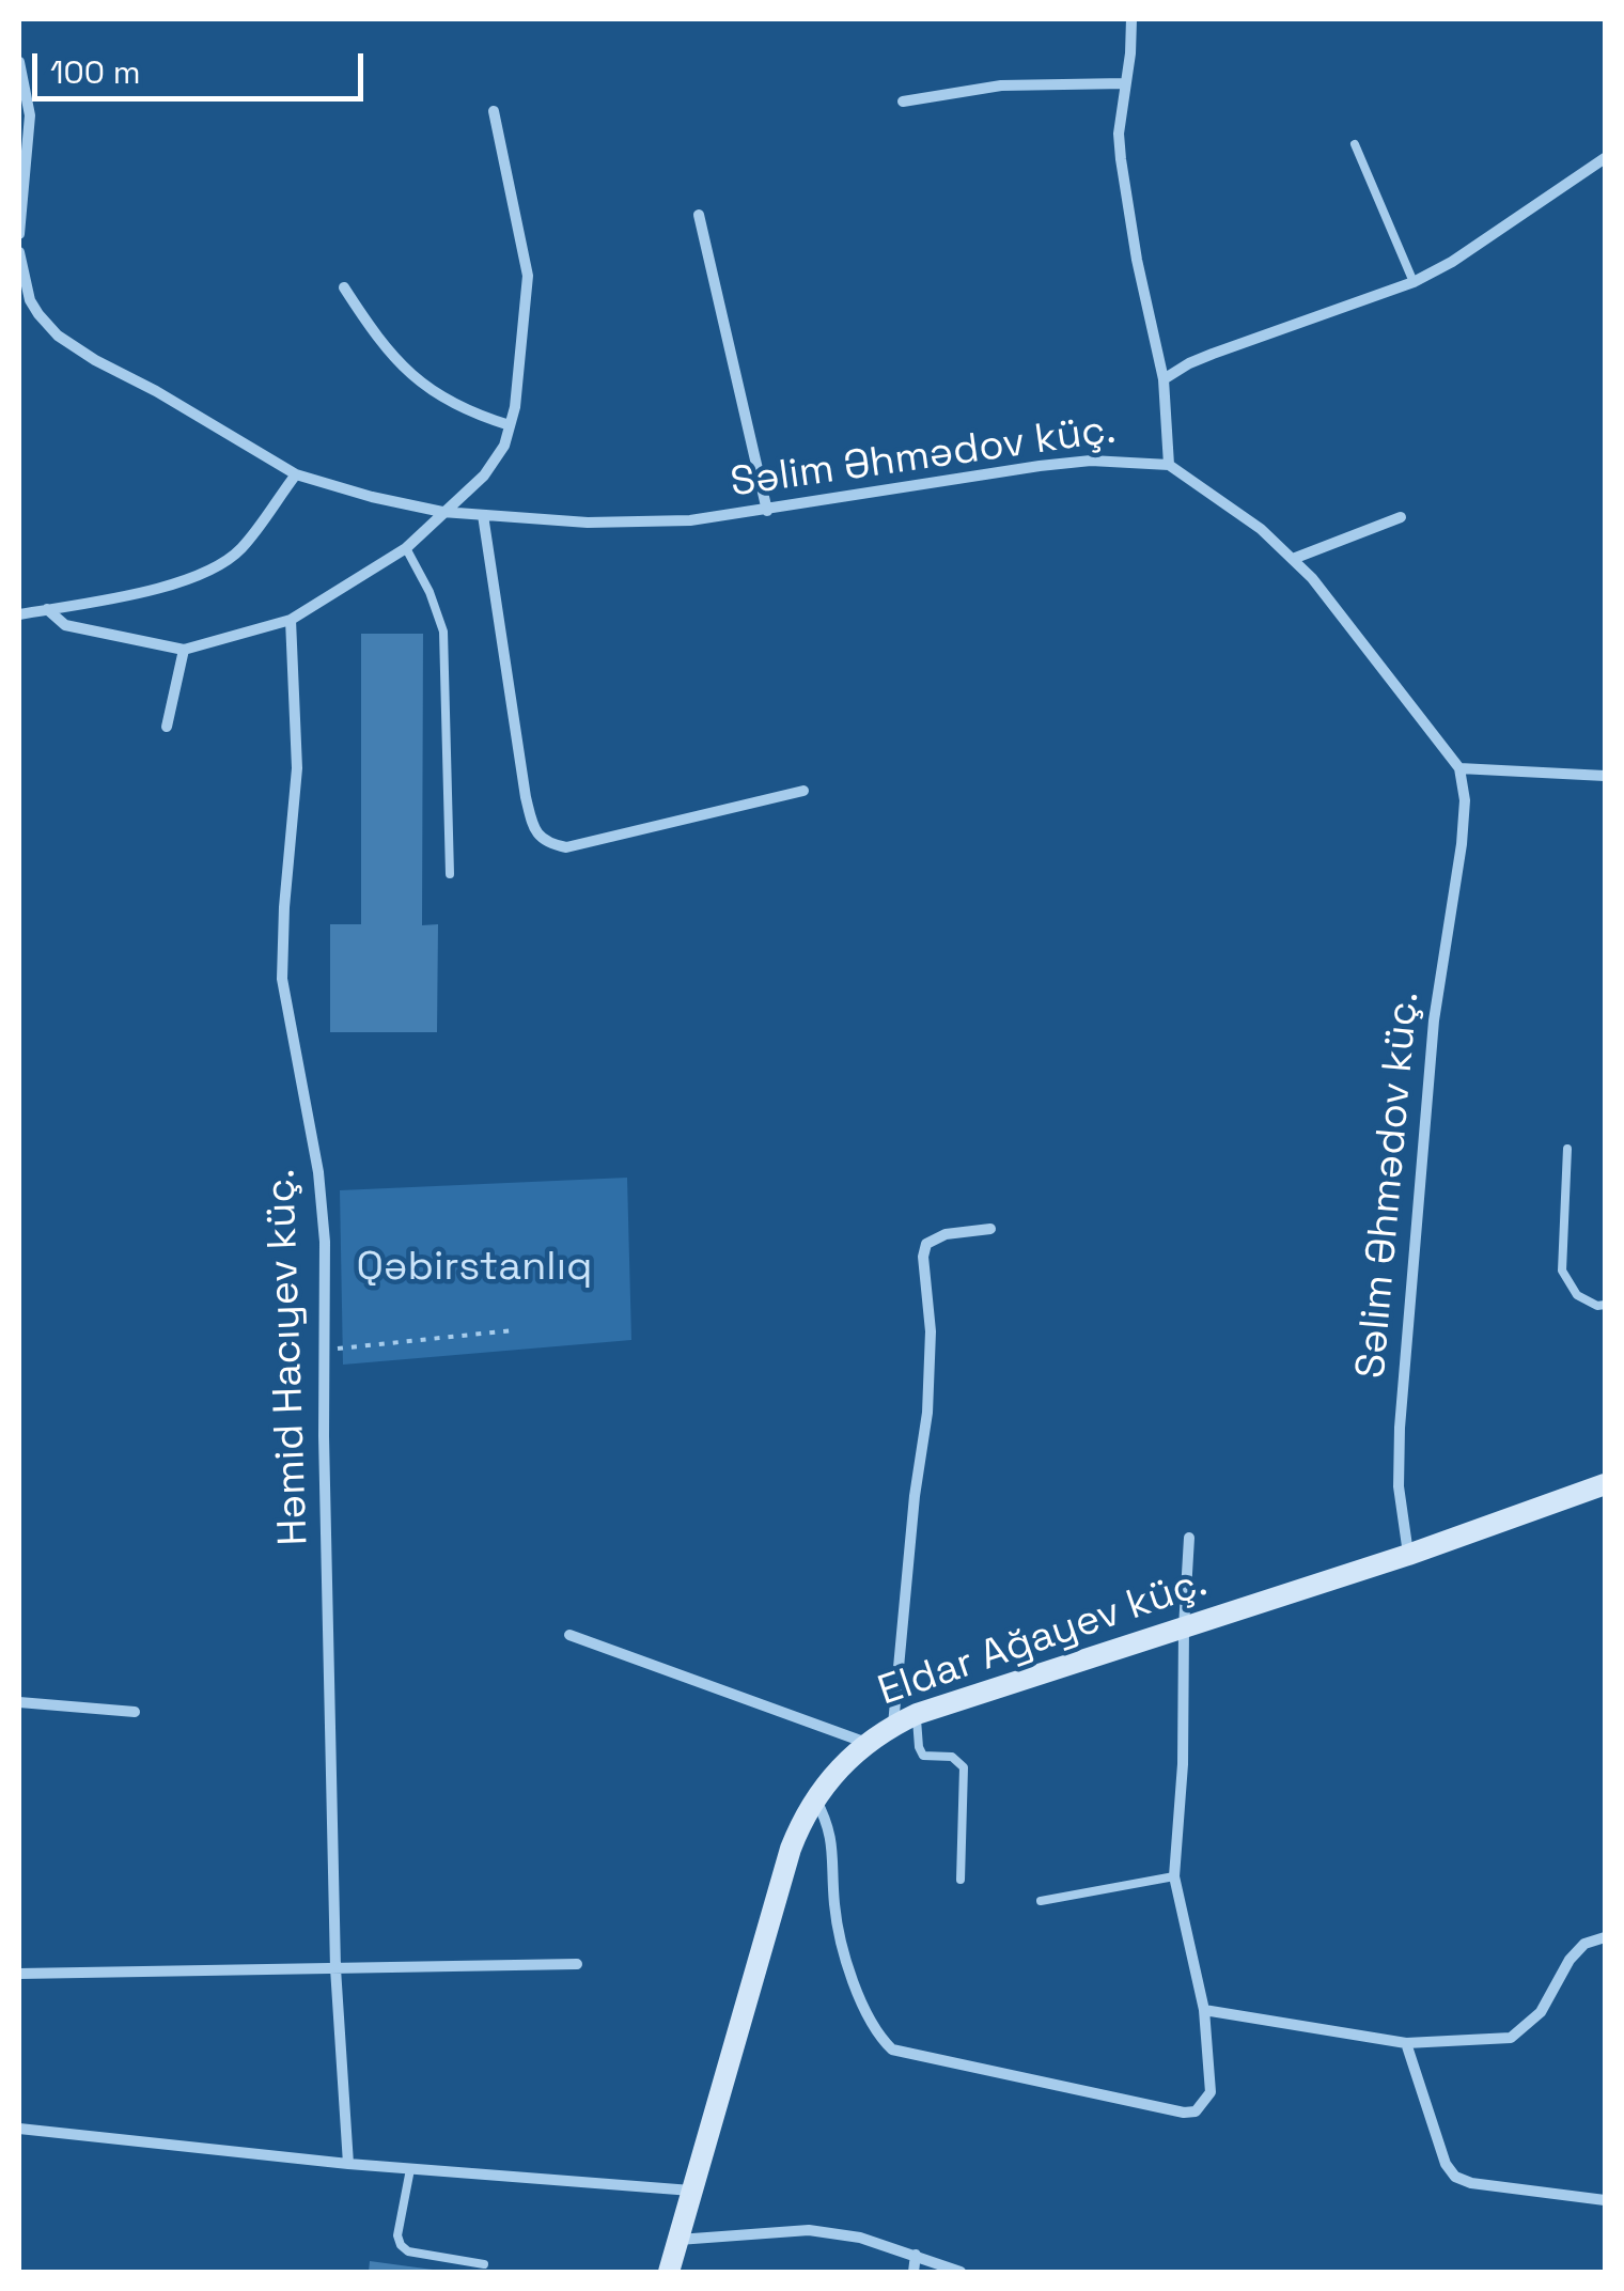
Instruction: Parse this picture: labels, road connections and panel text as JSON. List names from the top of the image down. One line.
{"streets":{"main road":["Eldar Ağayev küç."],"street":["Səlim Əhmədov küç.","Həmid Hacıyev küç."]},"crossings":[["Səlim Əhmədov küç.","Eldar Ağayev küç."]],"parks":["Qəbirstanlıq"],"scale_bar":"100 m"}
